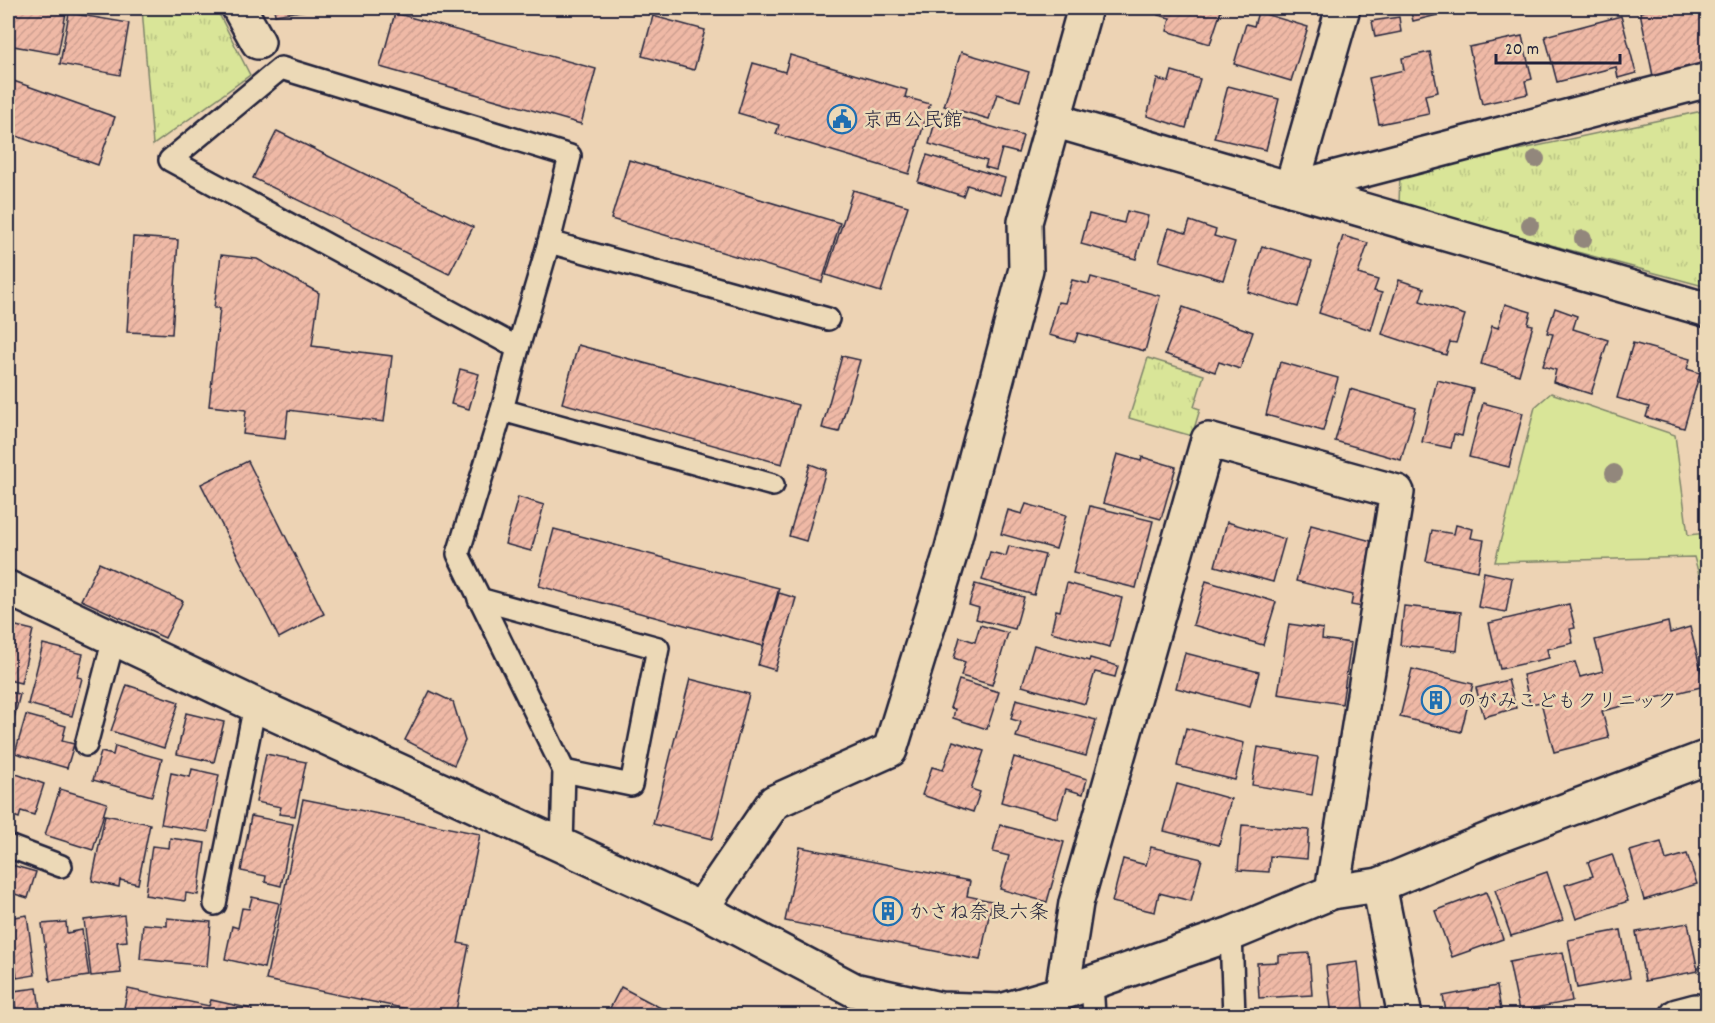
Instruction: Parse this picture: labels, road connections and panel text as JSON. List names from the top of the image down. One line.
{"places":{"public building":["京西公民館"],"building":["のがみこどもクリニック","かさね奈良六条"]},"scale_bar":"20 m"}
